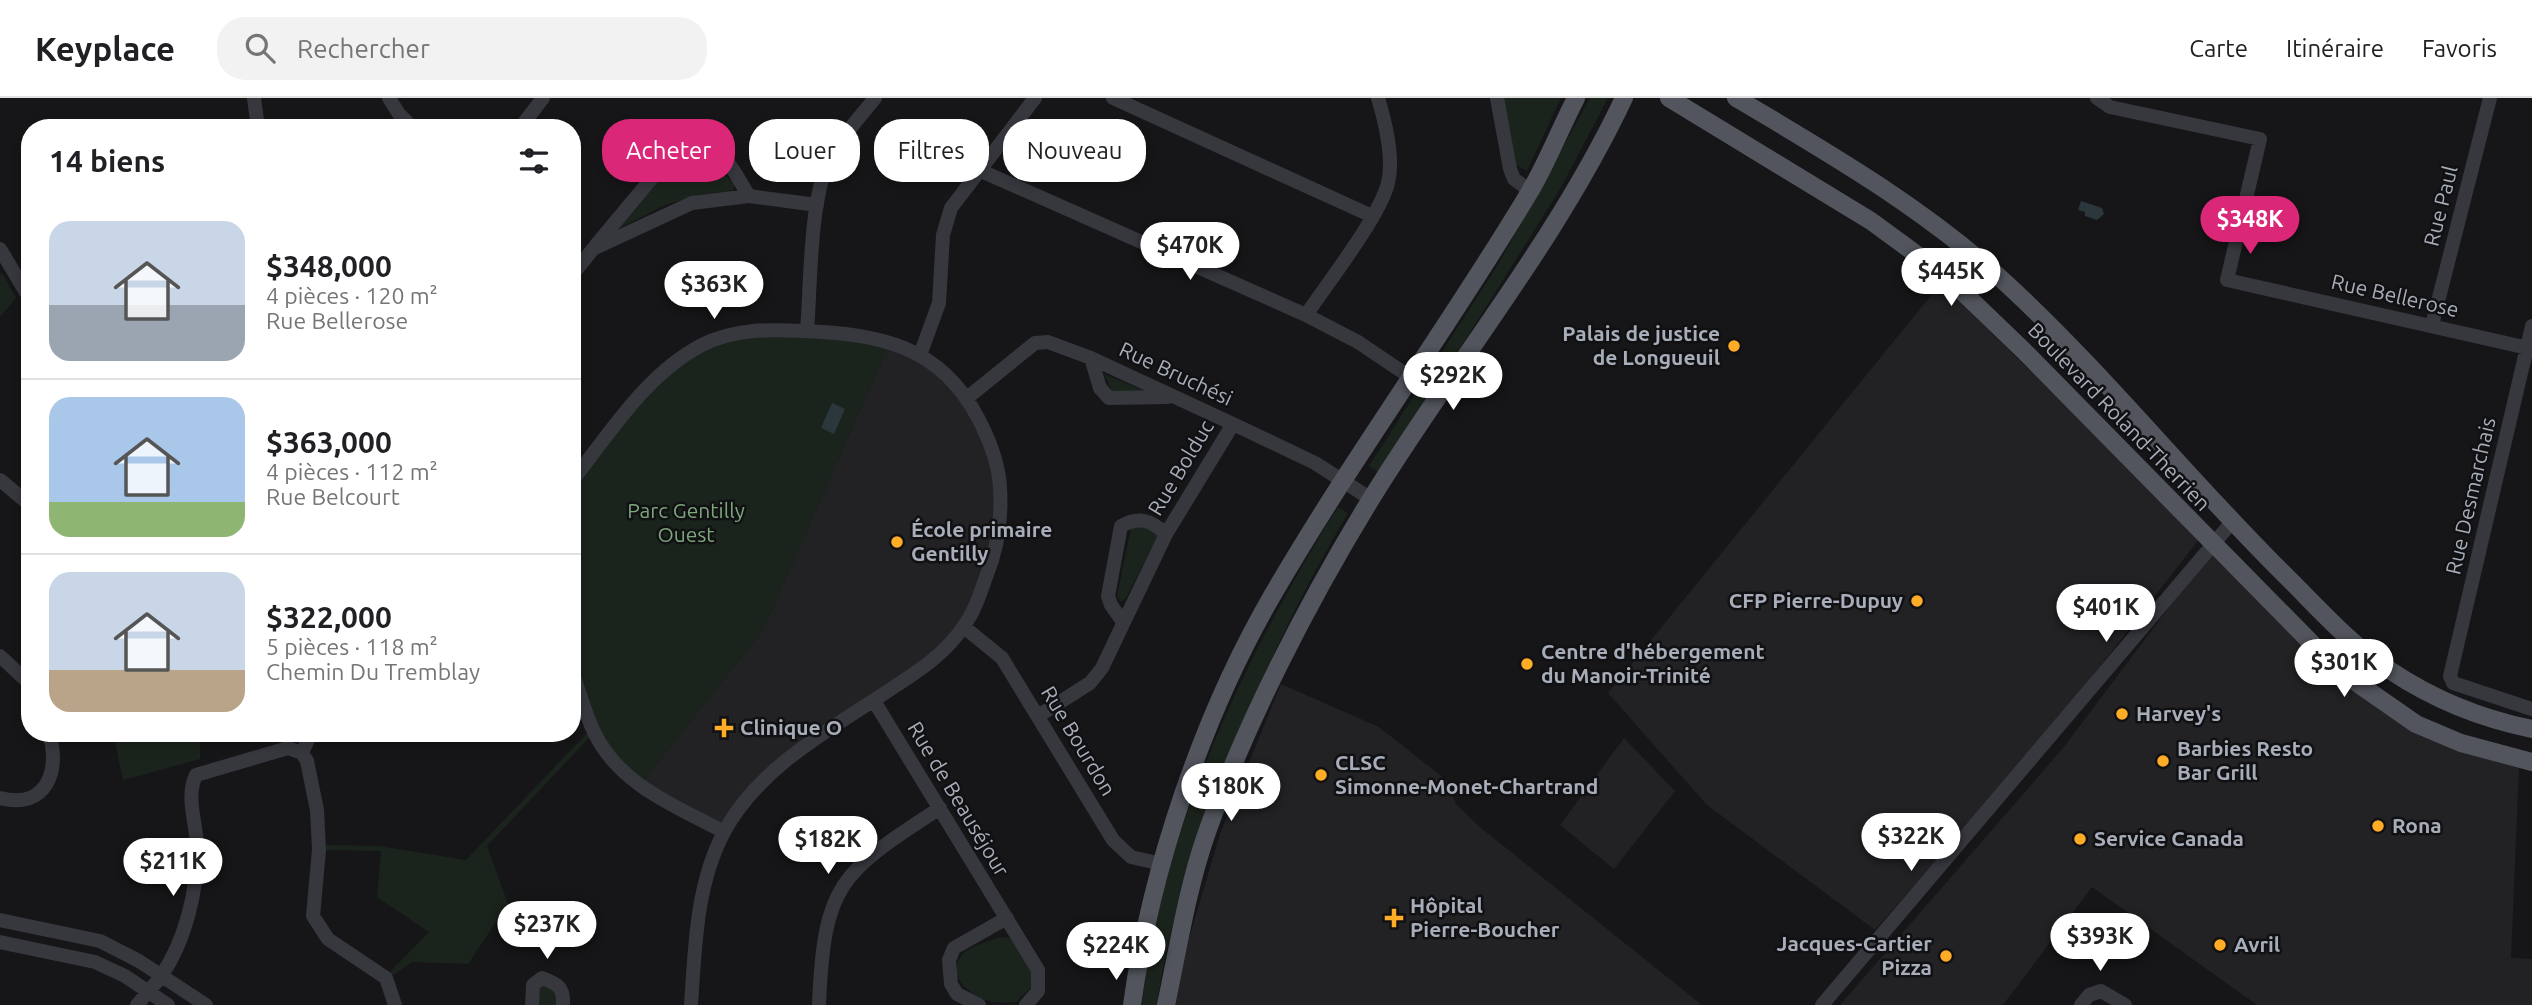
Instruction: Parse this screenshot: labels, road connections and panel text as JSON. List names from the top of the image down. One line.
{"streets":{"main road":["Boulevard Roland-Therrien"],"street":["Rue Paul","Rue Bellerose","Rue Bruchési","Rue Bolduc","Rue Desmarchais","Rue Bourdon","Rue de Beauséjour"]},"crossings":[["Rue Paul","Rue Bellerose"],["Rue Bellerose","Rue Desmarchais"],["Rue Bruchési","Rue Bolduc"],["Rue Bolduc","Rue Bourdon"]],"parks":["Parc Gentilly Ouest"],"places":{"other":["Palais de justice de Longueuil","École primaire Gentilly","CFP Pierre-Dupuy","Centre d'hébergement du Manoir-Trinité","Harvey's","Barbies Resto Bar Grill","CLSC Simonne-Monet-Chartrand","Rona","Service Canada","Avril","Jacques-Cartier Pizza"],"health":["Clinique O","Hôpital Pierre-Boucher"]},"page":{"header":"Keyplace","search":"Rechercher","nav":["Carte","Itinéraire","Favoris"],"chip":["Acheter","Louer","Filtres","Nouveau"],"heading":"14 biens","price":["$348K","$470K","$445K","$363K","$292K","$401K","$301K","$180K","$322K","$182K","$211K","$237K","$393K","$224K"],"list":[{"name":"$348,000","note":"4 pièces · 120 m² · Rue Bellerose"},{"name":"$363,000","note":"4 pièces · 112 m² · Rue Belcourt"},{"name":"$322,000","note":"5 pièces · 118 m² · Chemin Du Tremblay"}]}}
